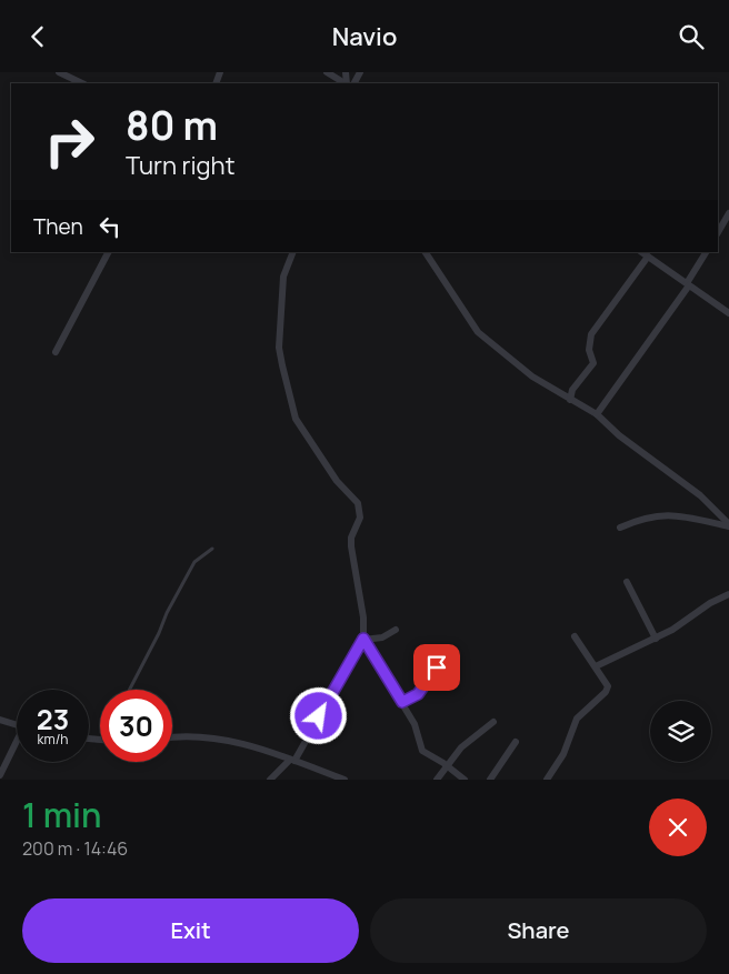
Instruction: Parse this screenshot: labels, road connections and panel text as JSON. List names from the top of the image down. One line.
{"page":{"header":"Navio","turn":["80 m","Turn right"],"then":"Then","speed":"23 km/h","limit":"30","heading":["1 min","200 m · 14:46"],"buttons":["Exit","Share"]}}
